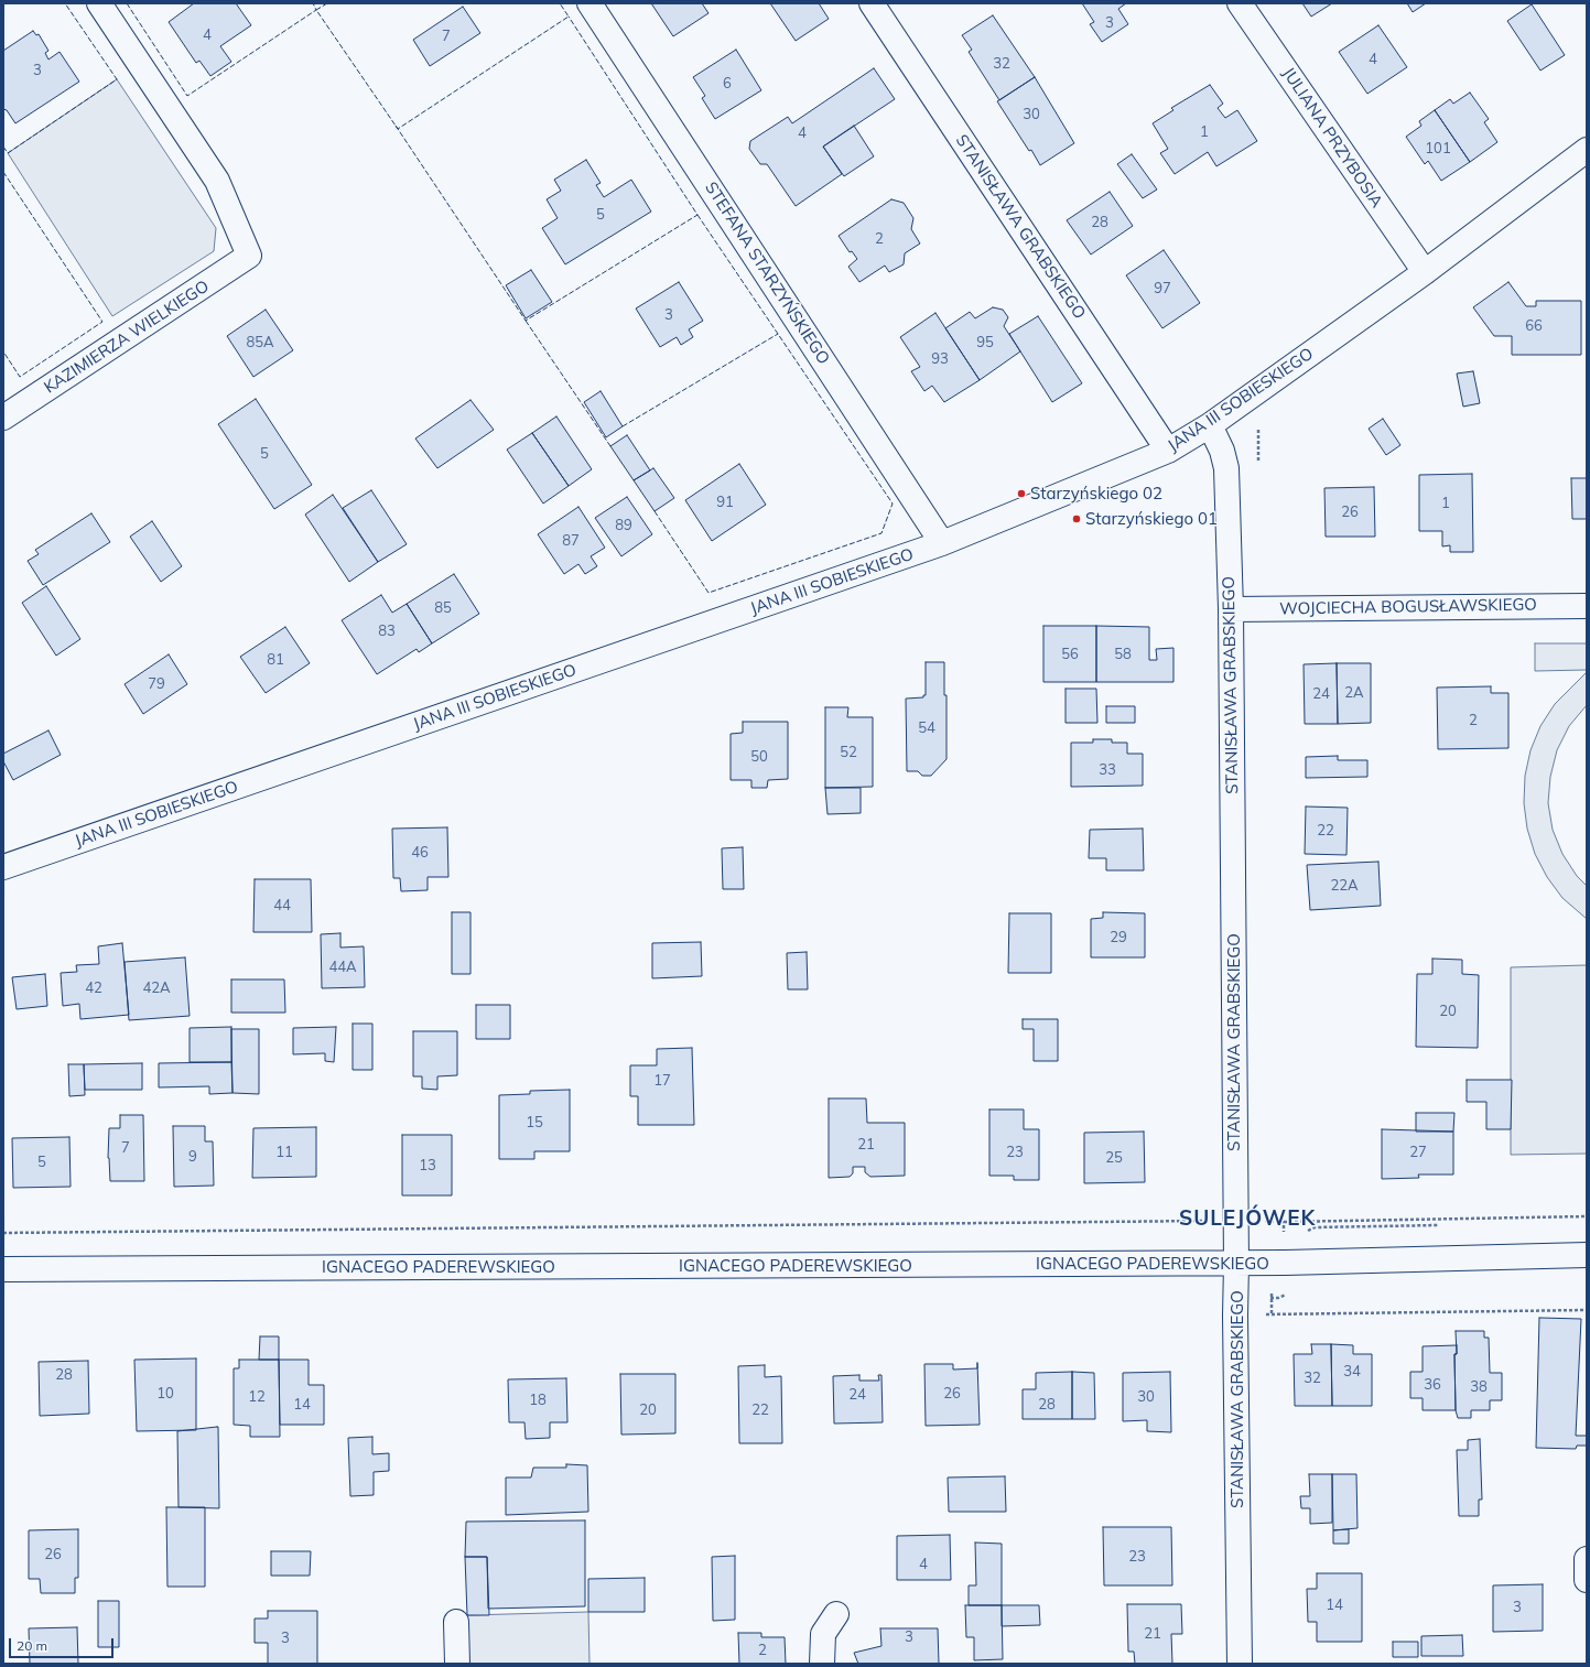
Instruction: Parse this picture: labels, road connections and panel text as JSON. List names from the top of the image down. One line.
{"streets":{"street":["JULIANA PRZYBOSIA","STANISŁAWA GRABSKIEGO","STEFANA STARZYŃSKIEGO","KAZIMIERZA WIELKIEGO","JANA III SOBIESKIEGO","WOJCIECHA BOGUSŁAWSKIEGO","IGNACEGO PADEREWSKIEGO"]},"crossings":[["JULIANA PRZYBOSIA","JANA III SOBIESKIEGO"],["STANISŁAWA GRABSKIEGO","JANA III SOBIESKIEGO"],["STANISŁAWA GRABSKIEGO","WOJCIECHA BOGUSŁAWSKIEGO"],["STANISŁAWA GRABSKIEGO","IGNACEGO PADEREWSKIEGO"],["STEFANA STARZYŃSKIEGO","JANA III SOBIESKIEGO"]],"districts":["SULEJÓWEK"],"places":["Starzyńskiego 02","Starzyńskiego 01"],"house_numbers":["3","4","7","4","32","3","6","30","1","4","101","5","28","2","97","3","66","85A","95","93","5","91","1","26","89","87","85","83","56","58","81","79","2A","24","2","54","52","50","33","22","46","22A","44","29","44A","42","42A","20","17","15","21","7","11","23","27","9","25","5","13","34","28","32","36","38","10","26","24","12","30","18","14","28","20","22","26","23","4","14","3","21","3","3","2"],"scale_bar":"20 m"}
